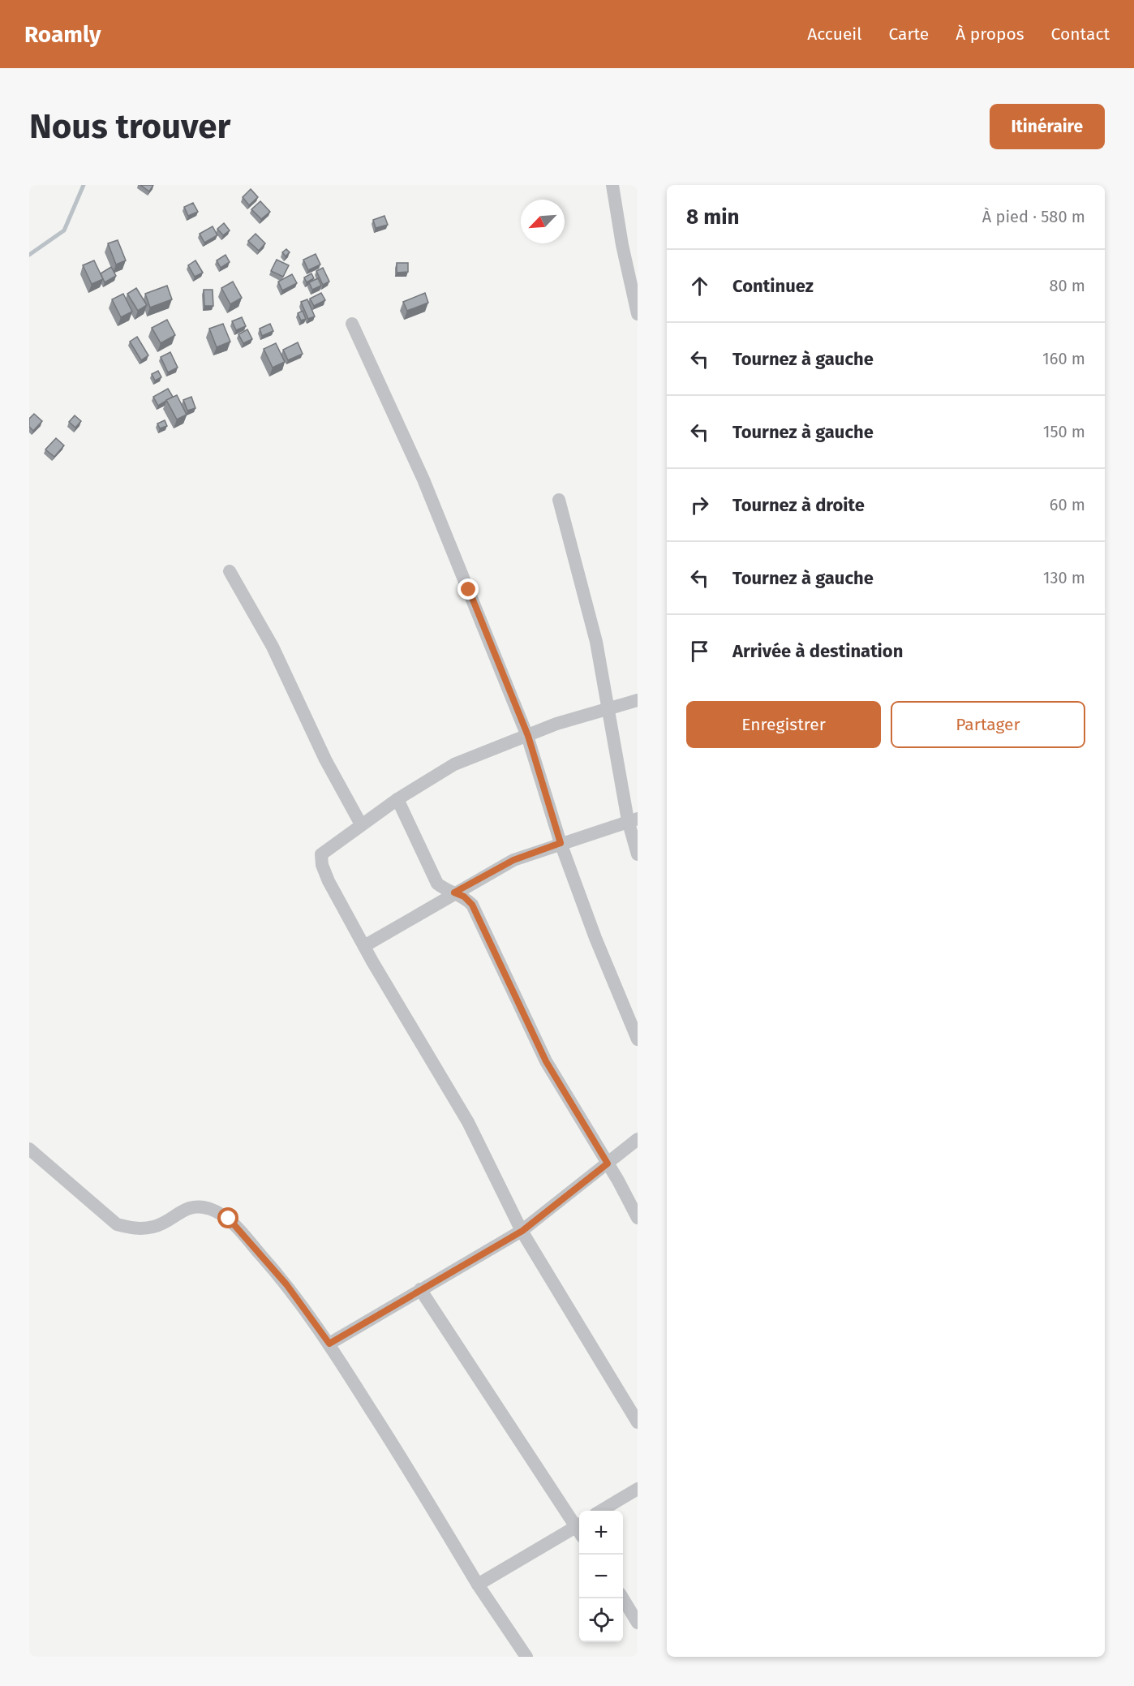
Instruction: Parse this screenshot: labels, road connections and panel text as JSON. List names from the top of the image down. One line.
{"north":"bottom left","page":{"header":"Roamly","nav":["Accueil","Carte","À propos","Contact"],"buttons":["Itinéraire",["Enregistrer","Partager"]],"title":"Nous trouver","heading":["8 min","À pied · 580 m"],"list":[["Continuez","80 m"],["Tournez à gauche","160 m"],["Tournez à gauche","150 m"],["Tournez à droite","60 m"],["Tournez à gauche","130 m"],"Arrivée à destination"],"map_buttons":["+","−"]}}
